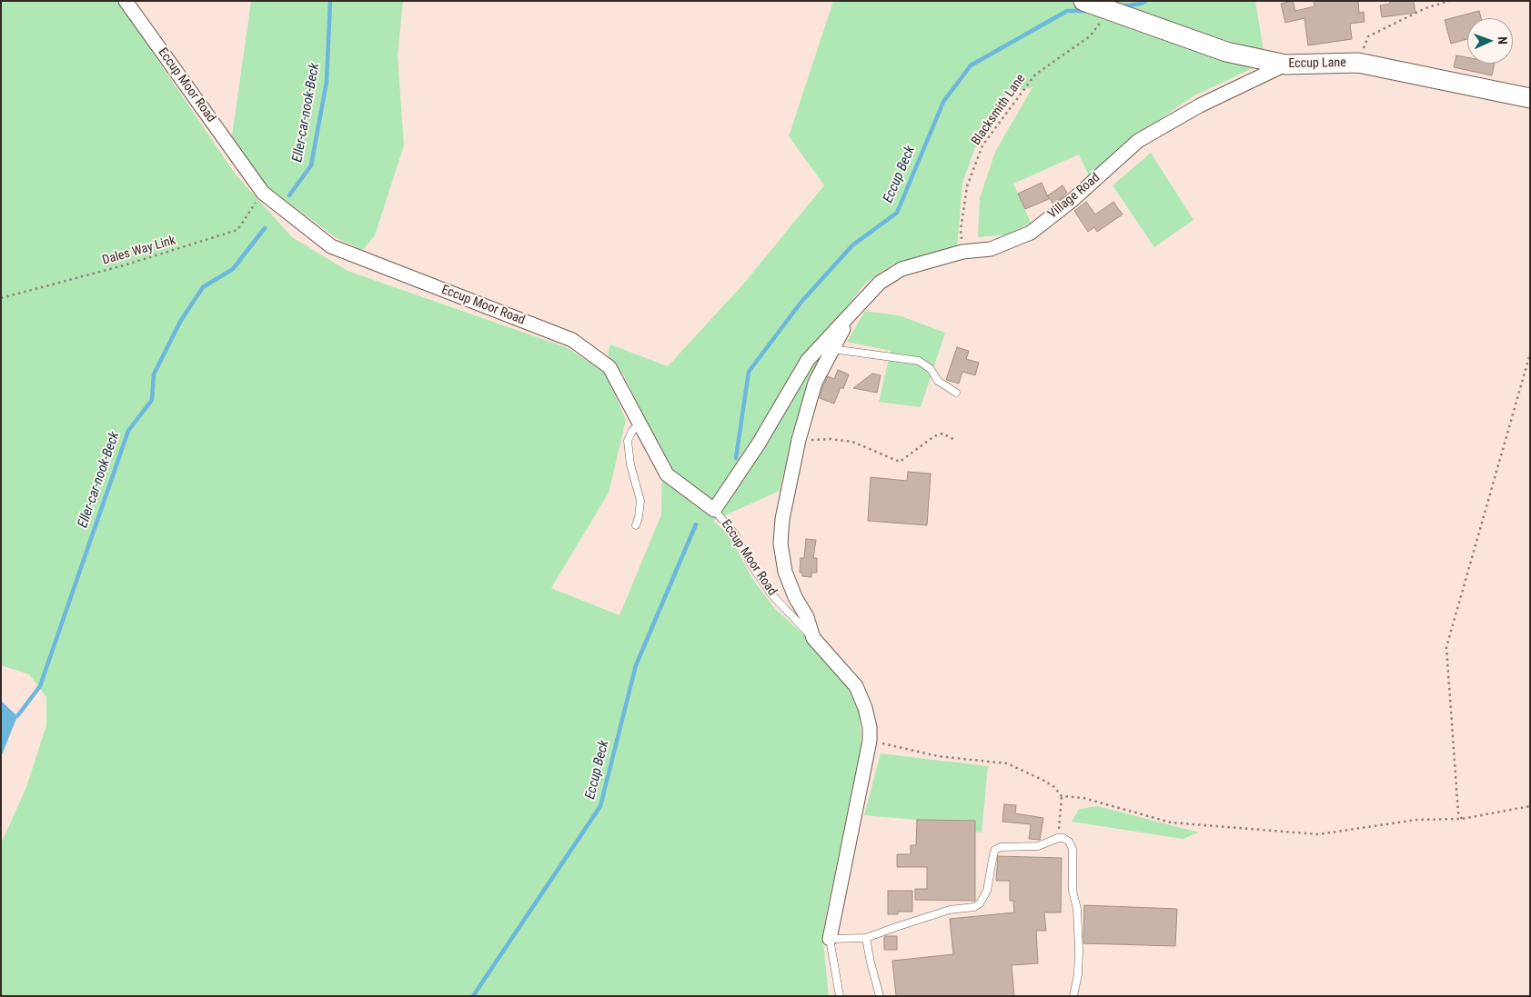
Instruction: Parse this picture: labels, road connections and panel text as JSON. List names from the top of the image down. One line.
{"streets":{"street":["Eccup Lane","Eccup Moor Road","Village Road"],"path":["Blacksmith Lane","Dales Way Link"]},"crossings":[["Eccup Lane","Blacksmith Lane"],["Eccup Lane","Village Road"],["Eccup Moor Road","Dales Way Link"],["Blacksmith Lane","Village Road"]],"water":["Eller-car-nook-Beck","Eccup Beck"],"north":"right"}
